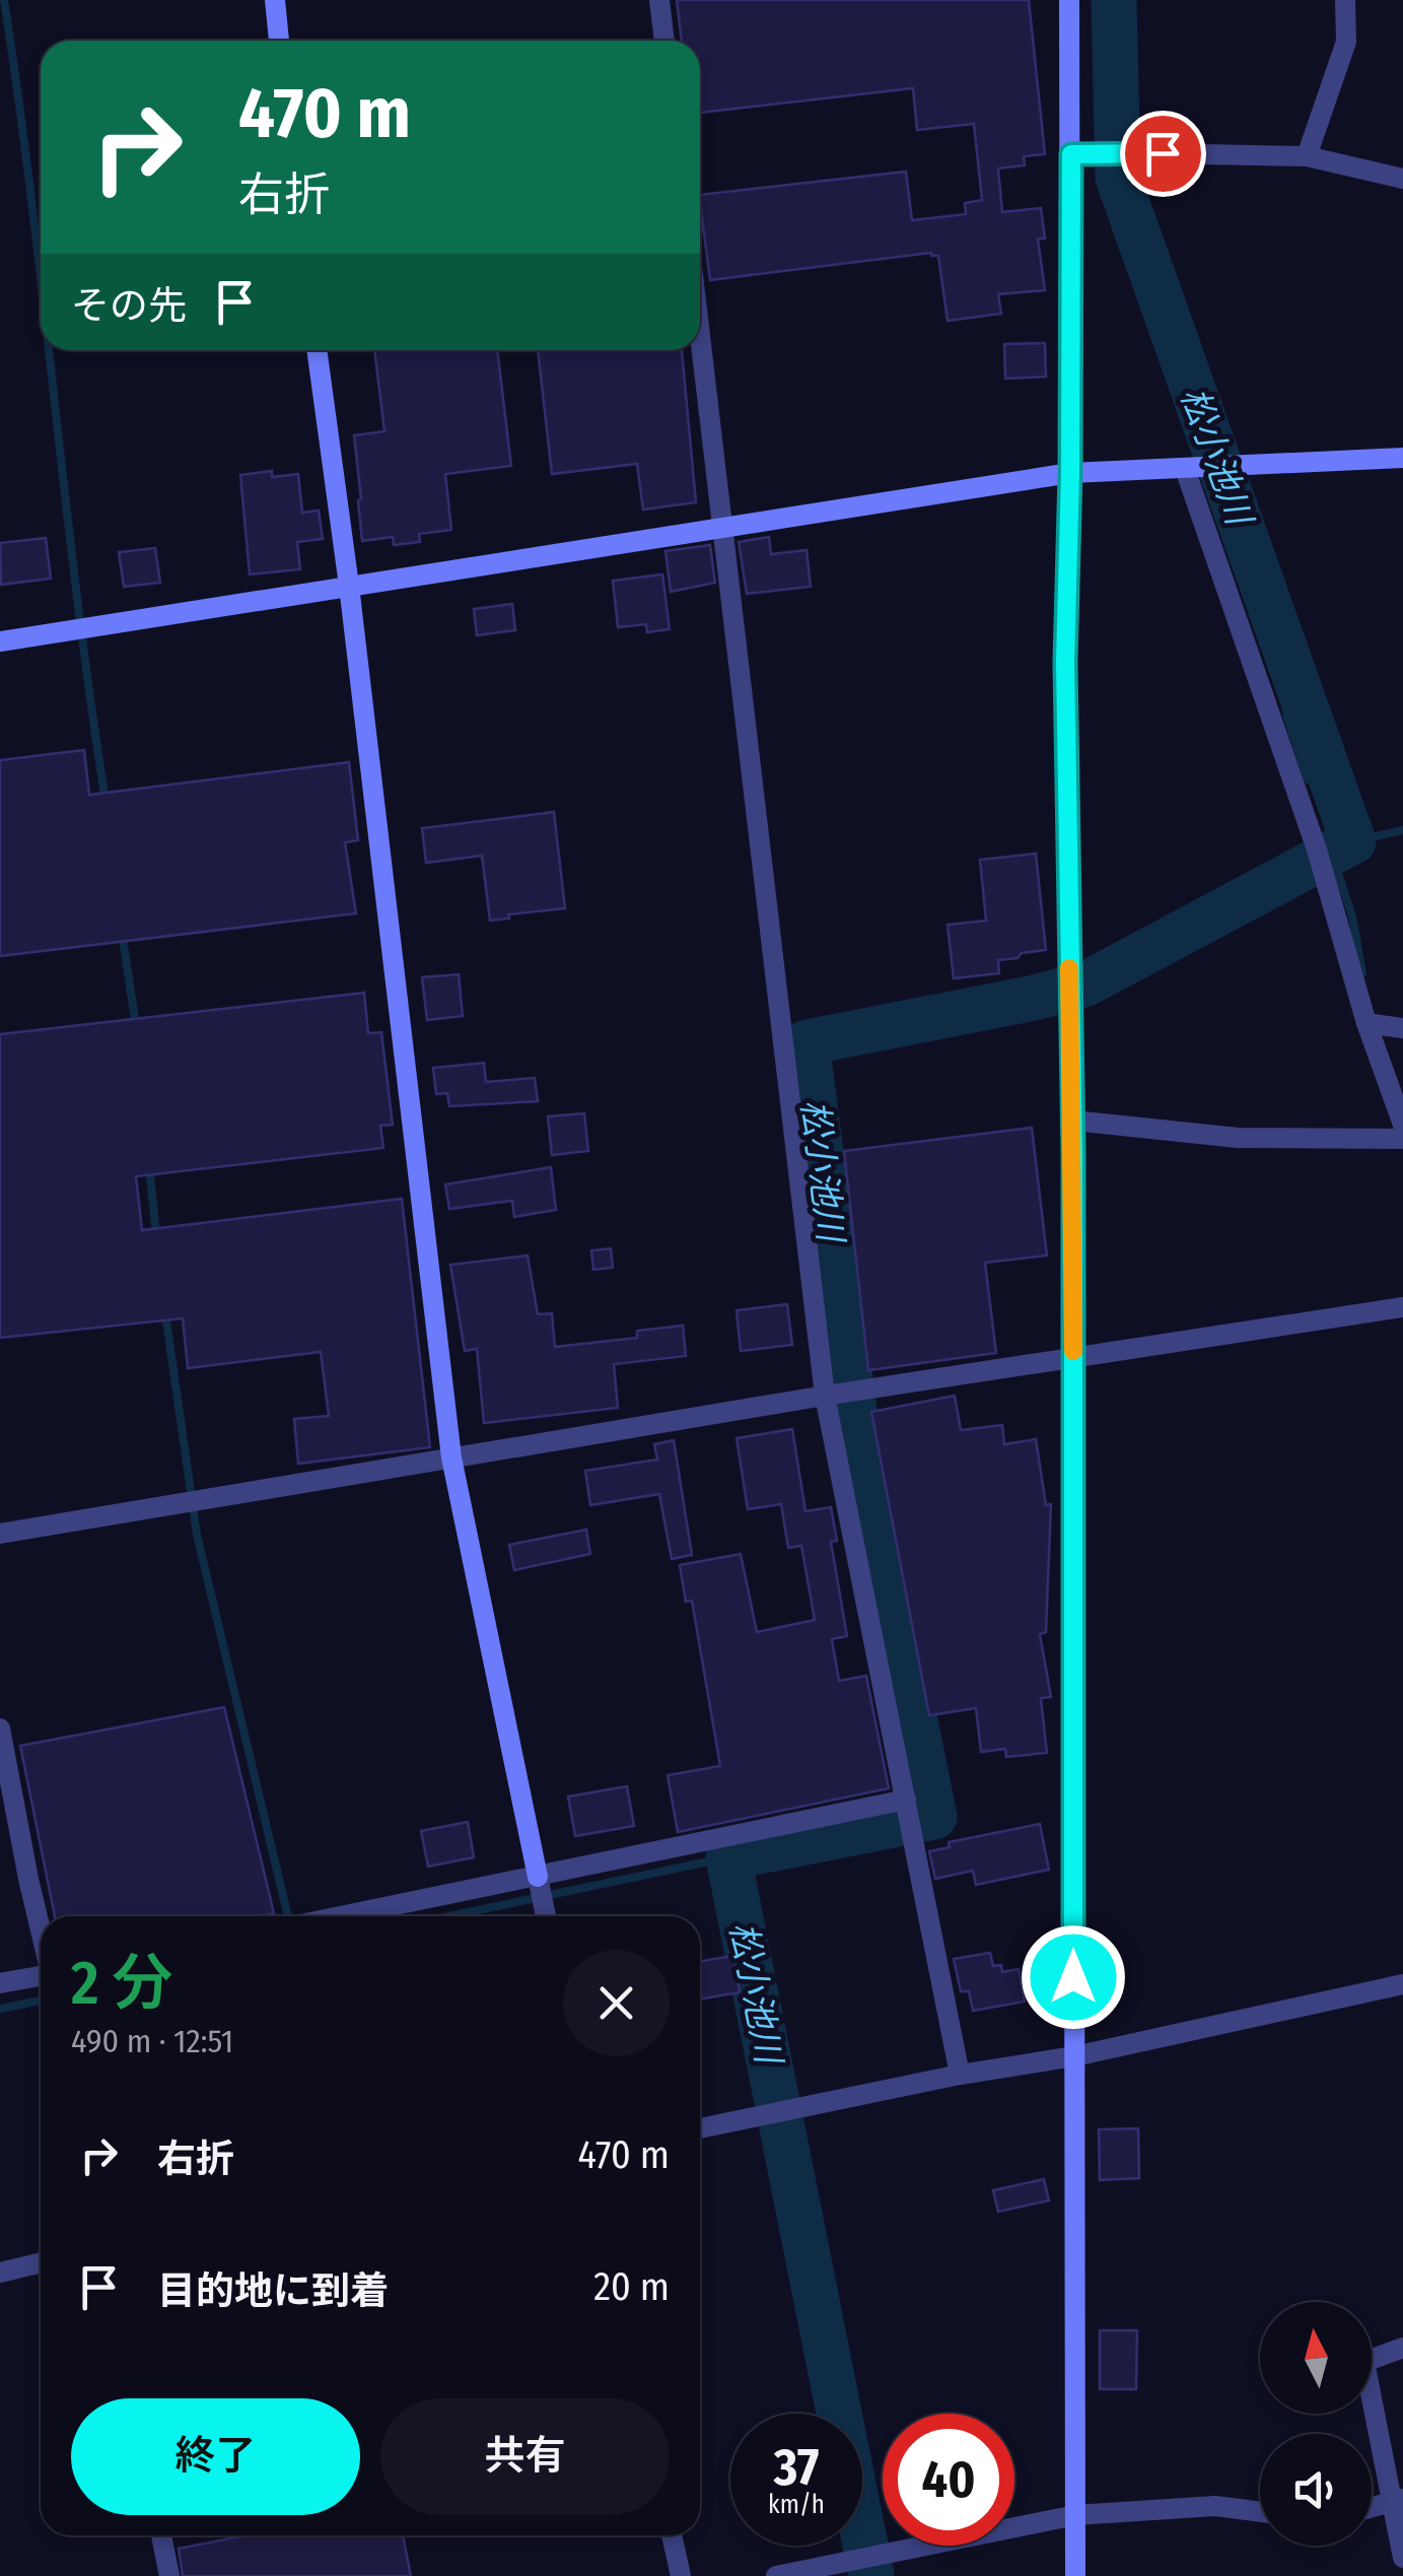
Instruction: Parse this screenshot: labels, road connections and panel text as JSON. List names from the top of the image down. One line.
{"water":["松小池川"],"north":"top","page":{"turn":["470 m","右折"],"then":"その先","heading":["2 分","490 m · 12:51"],"list":[{"name":"右折","value":"470 m"},{"name":"目的地に到着","value":"20 m"}],"buttons":["終了","共有"],"speed":"37 km/h","limit":"40"}}
